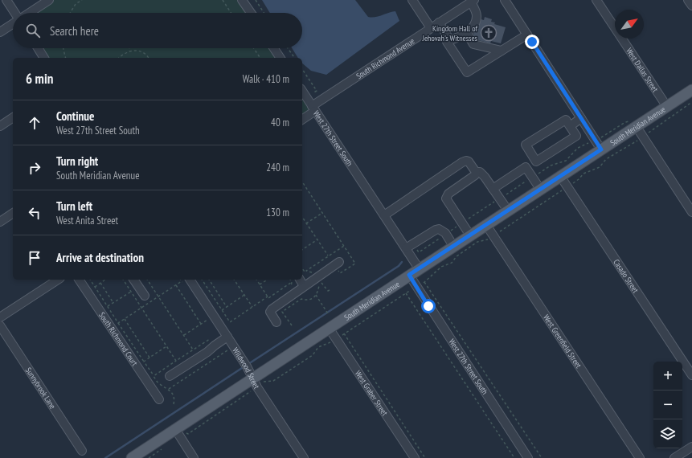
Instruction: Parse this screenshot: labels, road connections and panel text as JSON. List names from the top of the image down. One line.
{"streets":{"main road":["South Meridian Avenue"],"street":["South Richmond Avenue","West Dallas Street","West 27th Street South","Casado Street","South Richmond Court","West Greenfield Street","Wildwood Street","Sunnybrook Lane","West Graber Street"]},"crossings":[["South Richmond Avenue","West 27th Street South"],["West Dallas Street","South Meridian Avenue"],["South Meridian Avenue","West 27th Street South"],["South Meridian Avenue","Casado Street"],["South Meridian Avenue","West Greenfield Street"],["South Meridian Avenue","Wildwood Street"],["South Meridian Avenue","West Graber Street"]],"places":{"church":["Kingdom Hall of Jehovah's Witnesses"]},"north":"top right","page":{"search":"Search here","heading":["6 min","Walk · 410 m"],"list":[["Continue","West 27th Street South","40 m"],["Turn right","South Meridian Avenue","240 m"],["Turn left","West Anita Street","130 m"],"Arrive at destination"],"map_buttons":["+","−"]}}
